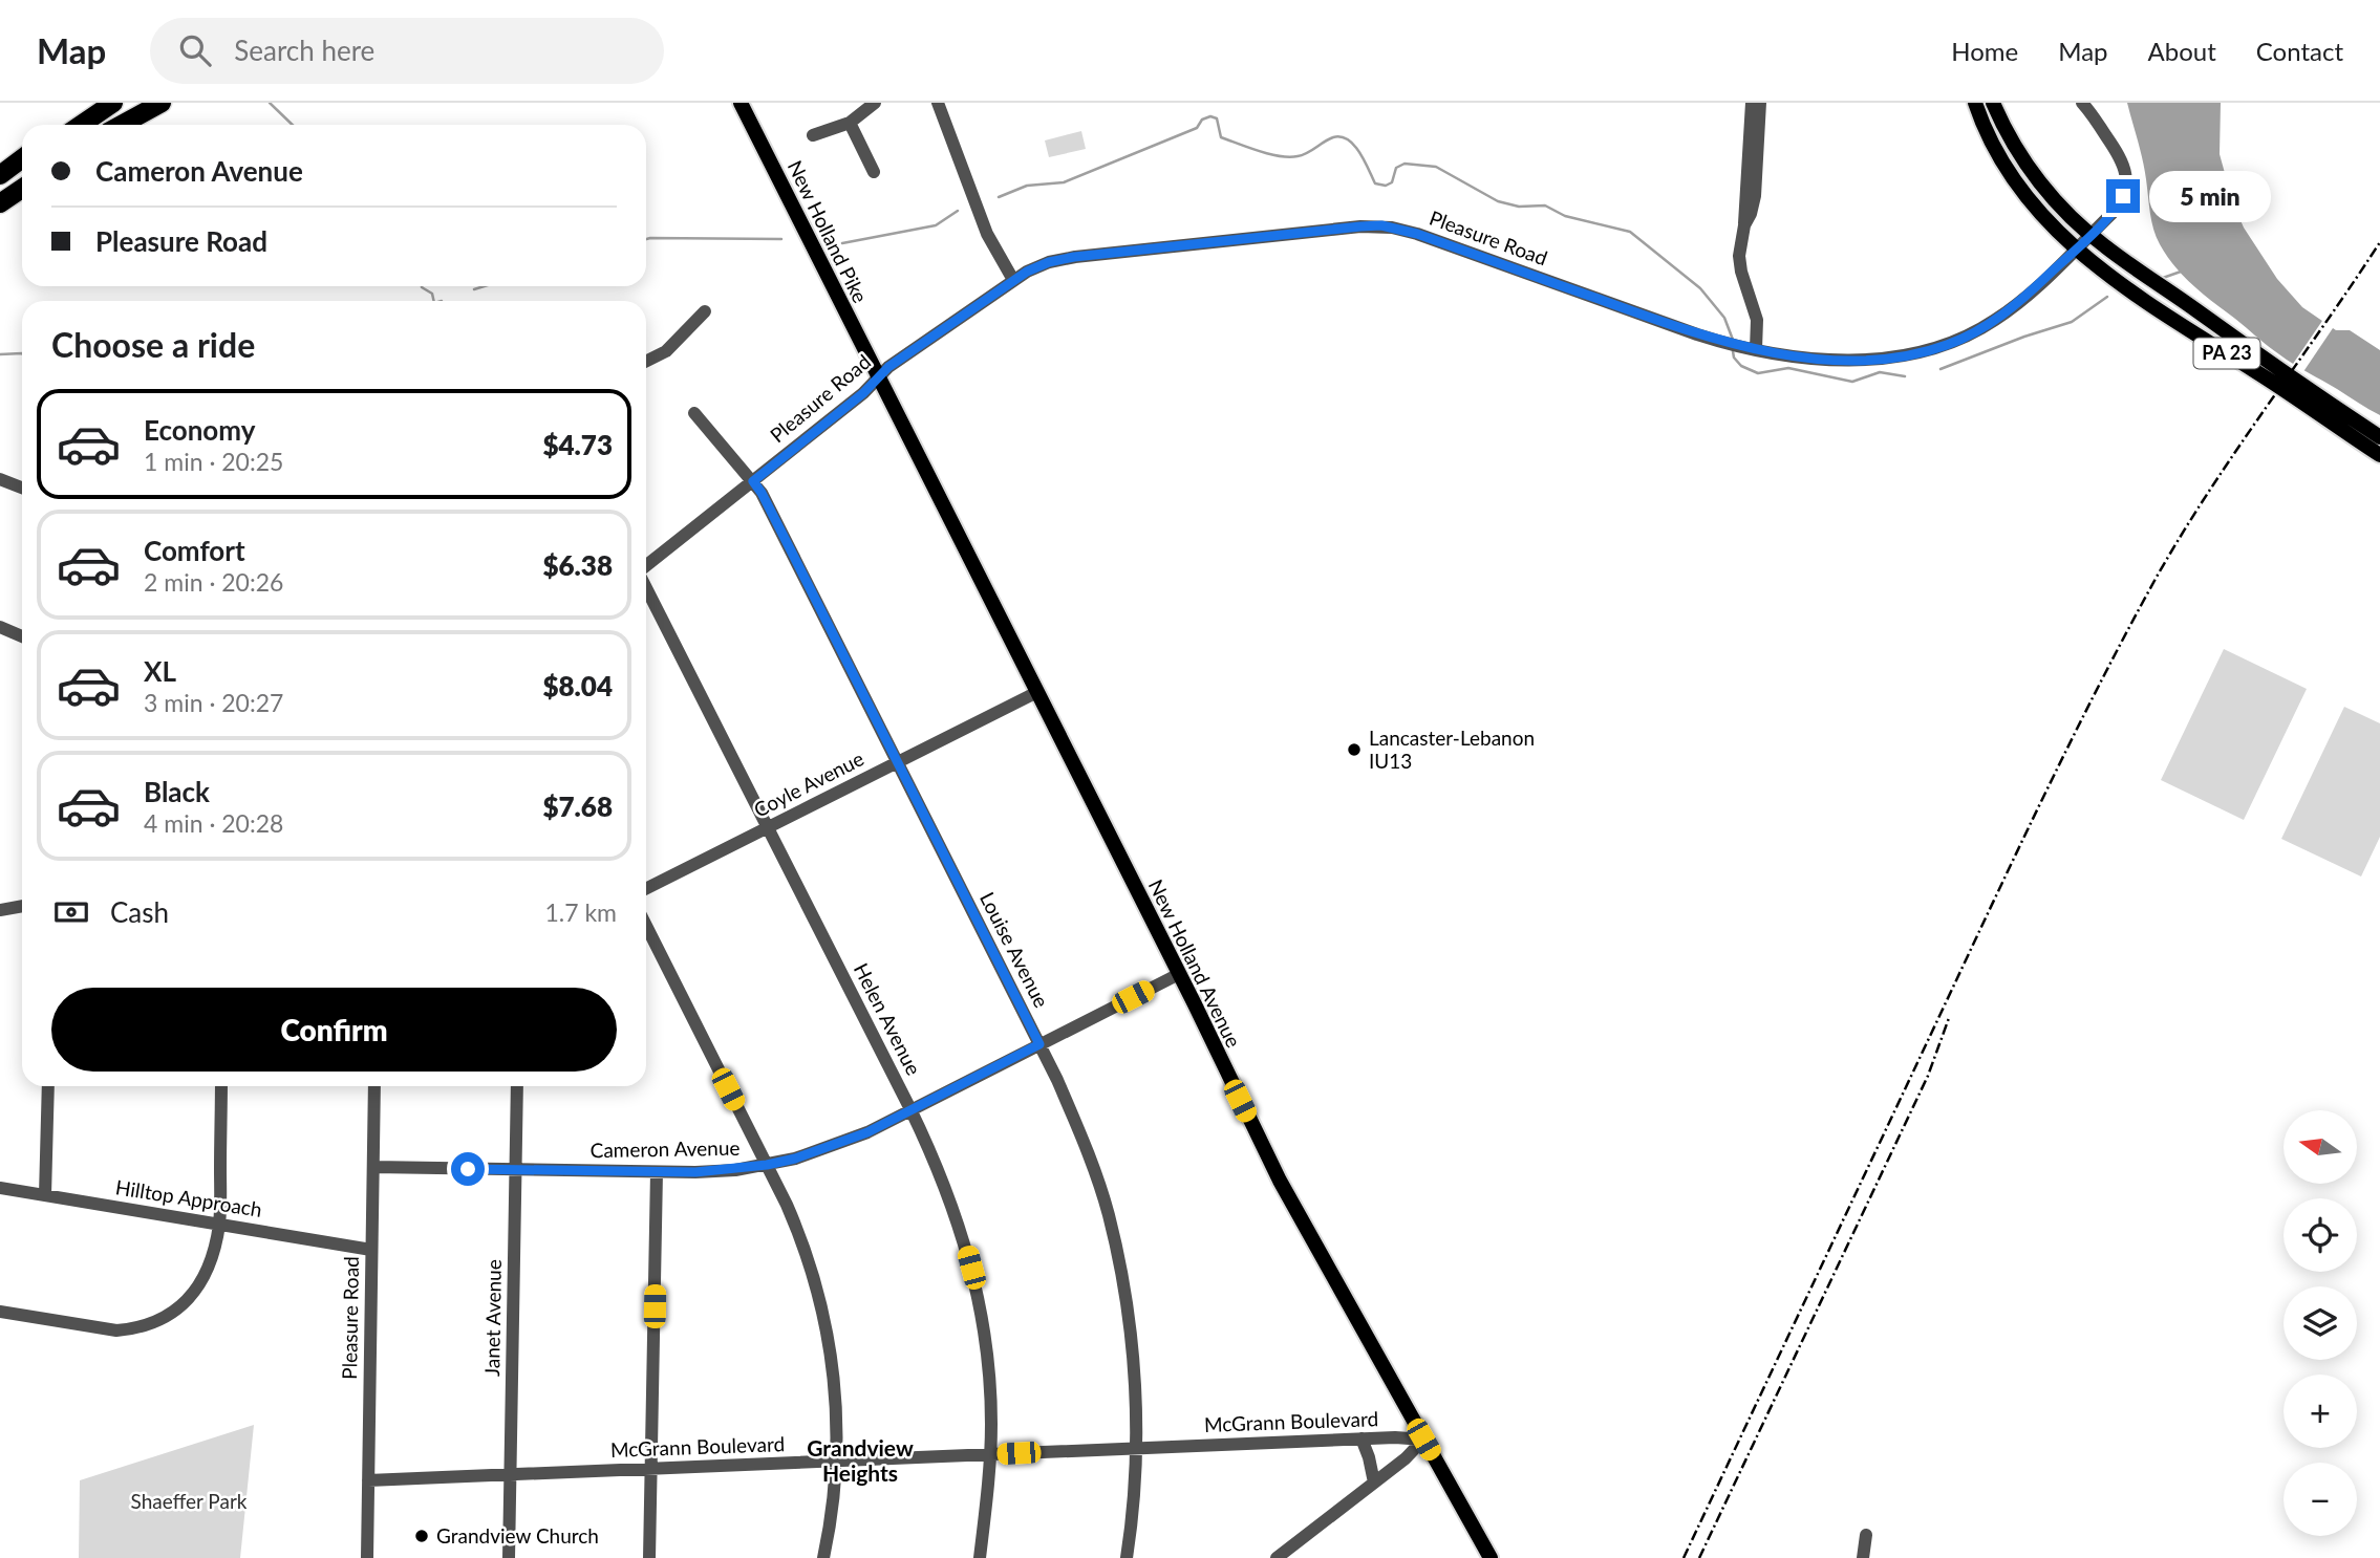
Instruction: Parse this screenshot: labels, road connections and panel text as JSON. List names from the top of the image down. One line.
{"streets":{"main road":["New Holland Pike","PA 23","New Holland Avenue"],"street":["Pleasure Road","Coyle Avenue","Louise Avenue","Helen Avenue","Cameron Avenue","Hilltop Approach","Janet Avenue","McGrann Boulevard"]},"crossings":[["New Holland Pike","Pleasure Road"],["New Holland Pike","New Holland Avenue"],["Pleasure Road","PA 23"],["Pleasure Road","Louise Avenue"],["Pleasure Road","New Holland Avenue"],["Pleasure Road","Cameron Avenue"],["Pleasure Road","Hilltop Approach"],["Pleasure Road","McGrann Boulevard"],["Coyle Avenue","Louise Avenue"],["Coyle Avenue","New Holland Avenue"],["Coyle Avenue","Helen Avenue"],["Louise Avenue","Cameron Avenue"],["Louise Avenue","McGrann Boulevard"],["New Holland Avenue","Cameron Avenue"],["New Holland Avenue","McGrann Boulevard"],["Helen Avenue","Cameron Avenue"],["Helen Avenue","McGrann Boulevard"],["Cameron Avenue","Janet Avenue"],["Janet Avenue","McGrann Boulevard"]],"districts":["Grandview Heights"],"parks":["Shaeffer Park"],"places":["Lancaster-Lebanon IU13","Grandview Church"],"north":"left","page":{"header":"Map","search":"Search here","nav":["Home","Map","About","Contact"],"banner":["Cameron Avenue","Pleasure Road"],"bubble":"5 min","heading":"Choose a ride","list":[{"name":"Economy","note":"1 min · 20:25","value":"$4.73"},{"name":"Comfort","note":"2 min · 20:26","value":"$6.38"},{"name":"XL","note":"3 min · 20:27","value":"$8.04"},{"name":"Black","note":"4 min · 20:28","value":"$7.68"}],"pay":["Cash","1.7 km"],"buttons":"Confirm","map_buttons":["+","−"]}}
